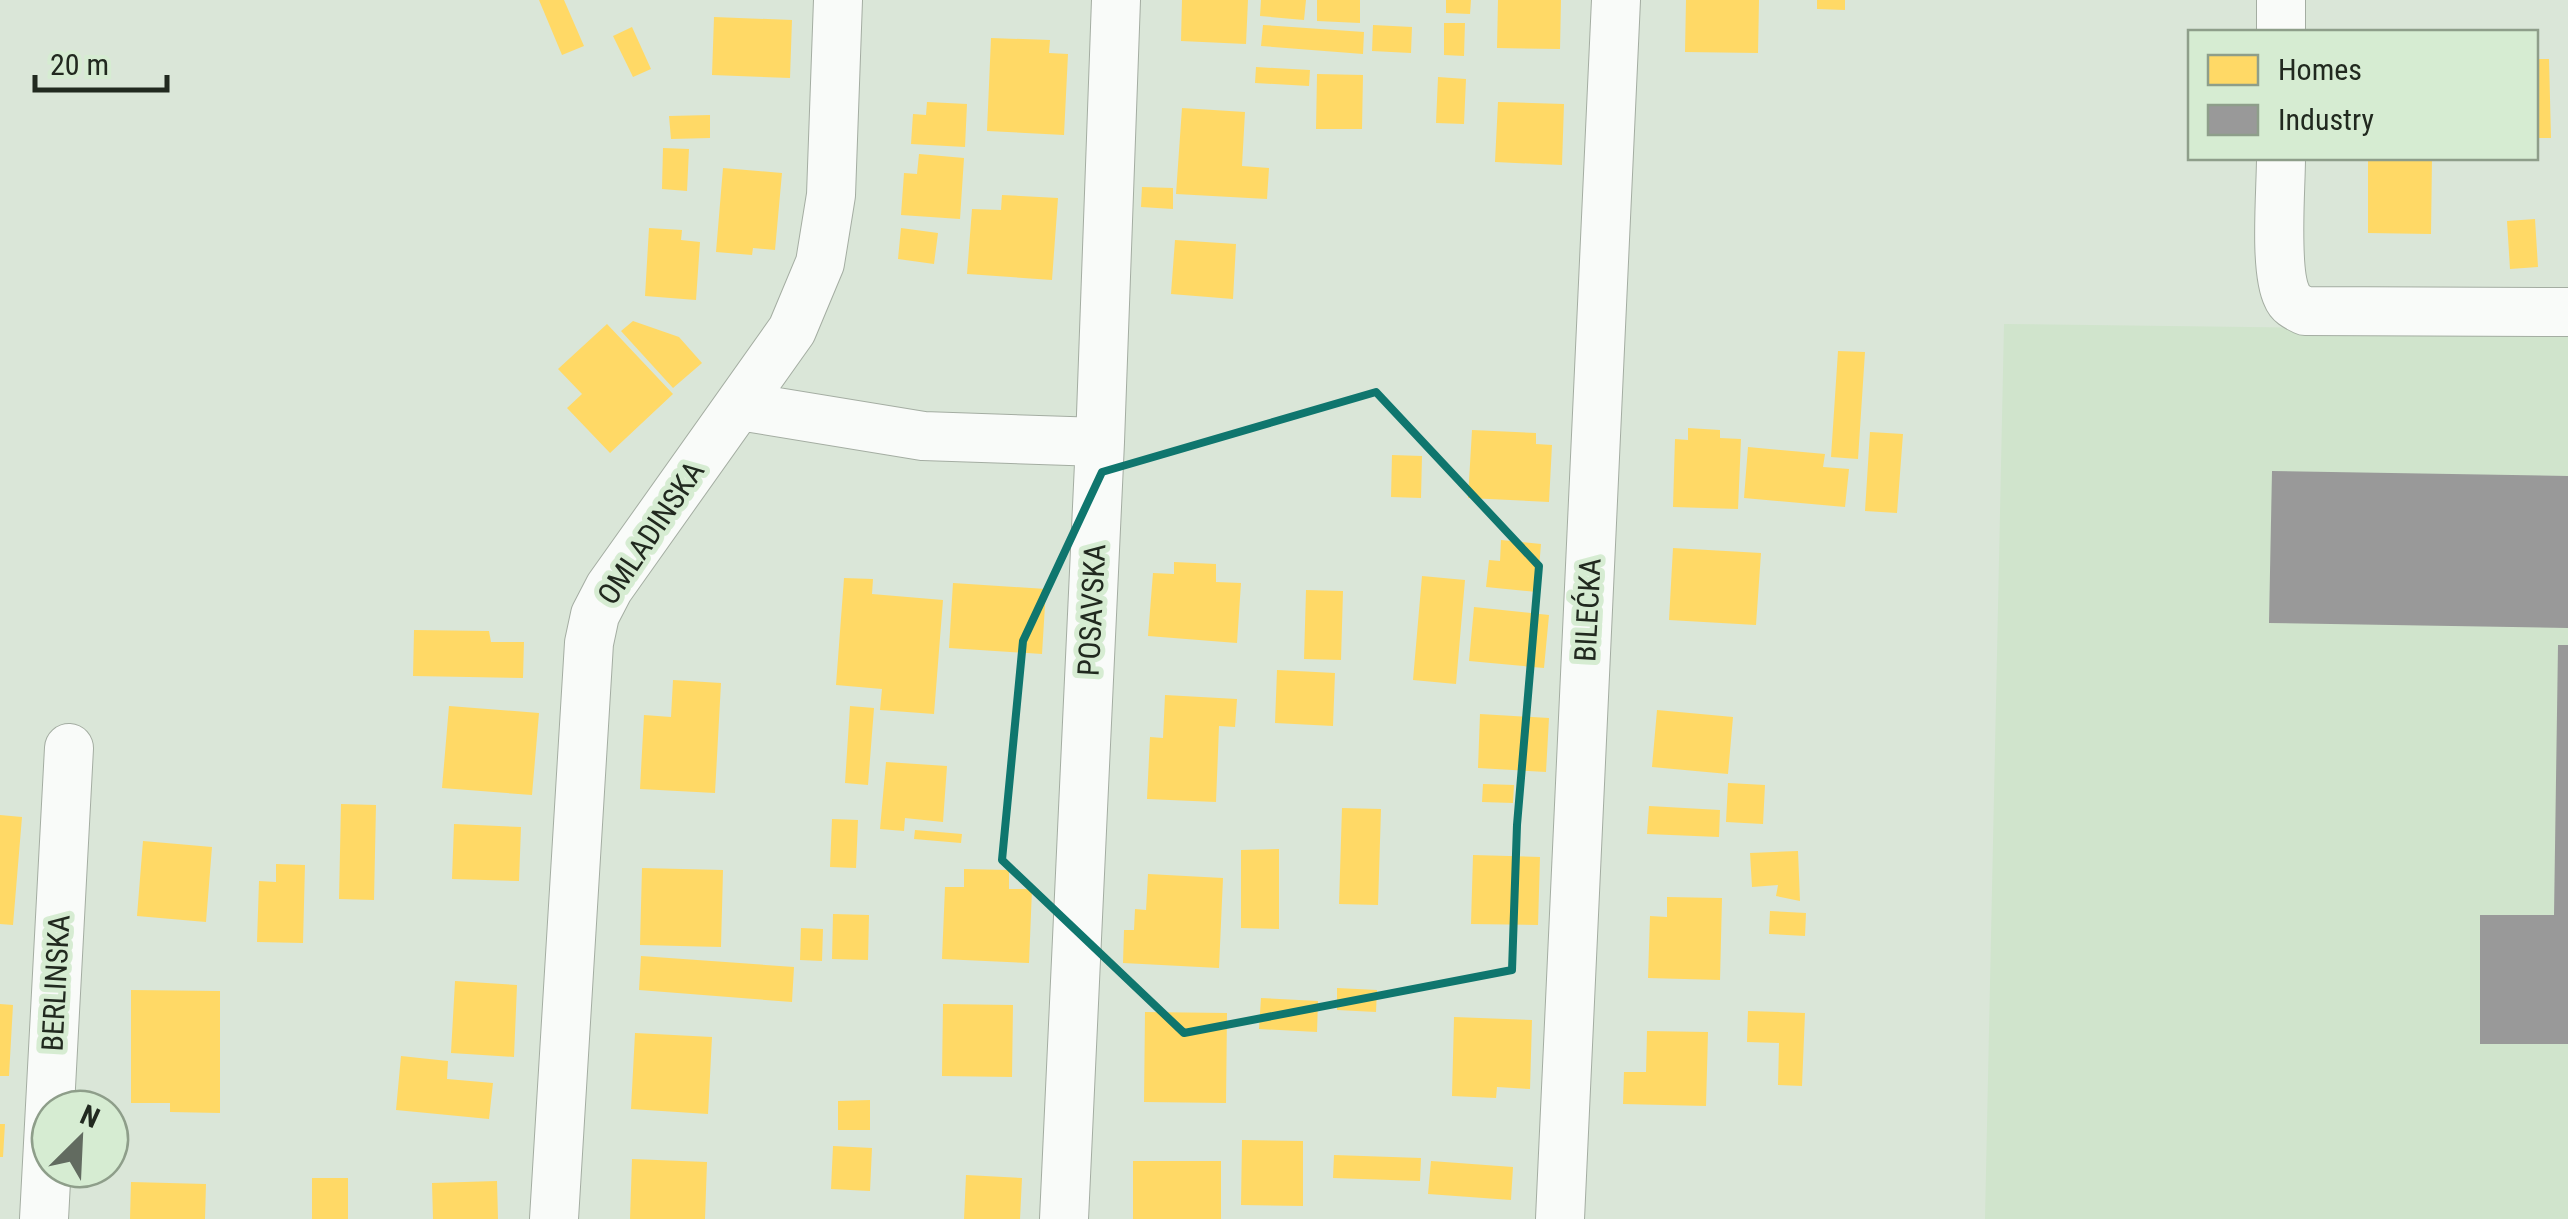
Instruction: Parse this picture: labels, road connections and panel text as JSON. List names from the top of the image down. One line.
{"streets":{"street":["OMLADINSKA","POSAVSKA","BILEĆKA","BERLINSKA"]},"legend":["Homes","Industry"],"scale_bar":"20 m","north":"top right"}
